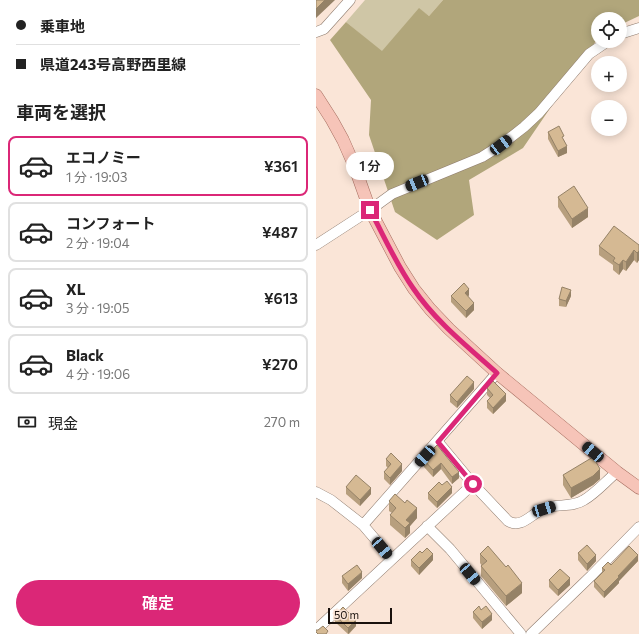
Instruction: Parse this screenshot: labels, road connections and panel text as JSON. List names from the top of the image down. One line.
{"scale_bar":"50 m","page":{"banner":["乗車地","県道243号高野西里線"],"map_buttons":["+","−"],"heading":"車両を選択","list":[{"name":"エコノミー","note":"1 分 · 19:03","value":"¥361"},{"name":"コンフォート","note":"2 分 · 19:04","value":"¥487"},{"name":"XL","note":"3 分 · 19:05","value":"¥613"},{"name":"Black","note":"4 分 · 19:06","value":"¥270"}],"bubble":"1 分","pay":["現金","270 m"],"buttons":"確定","scale":"50 m"}}
